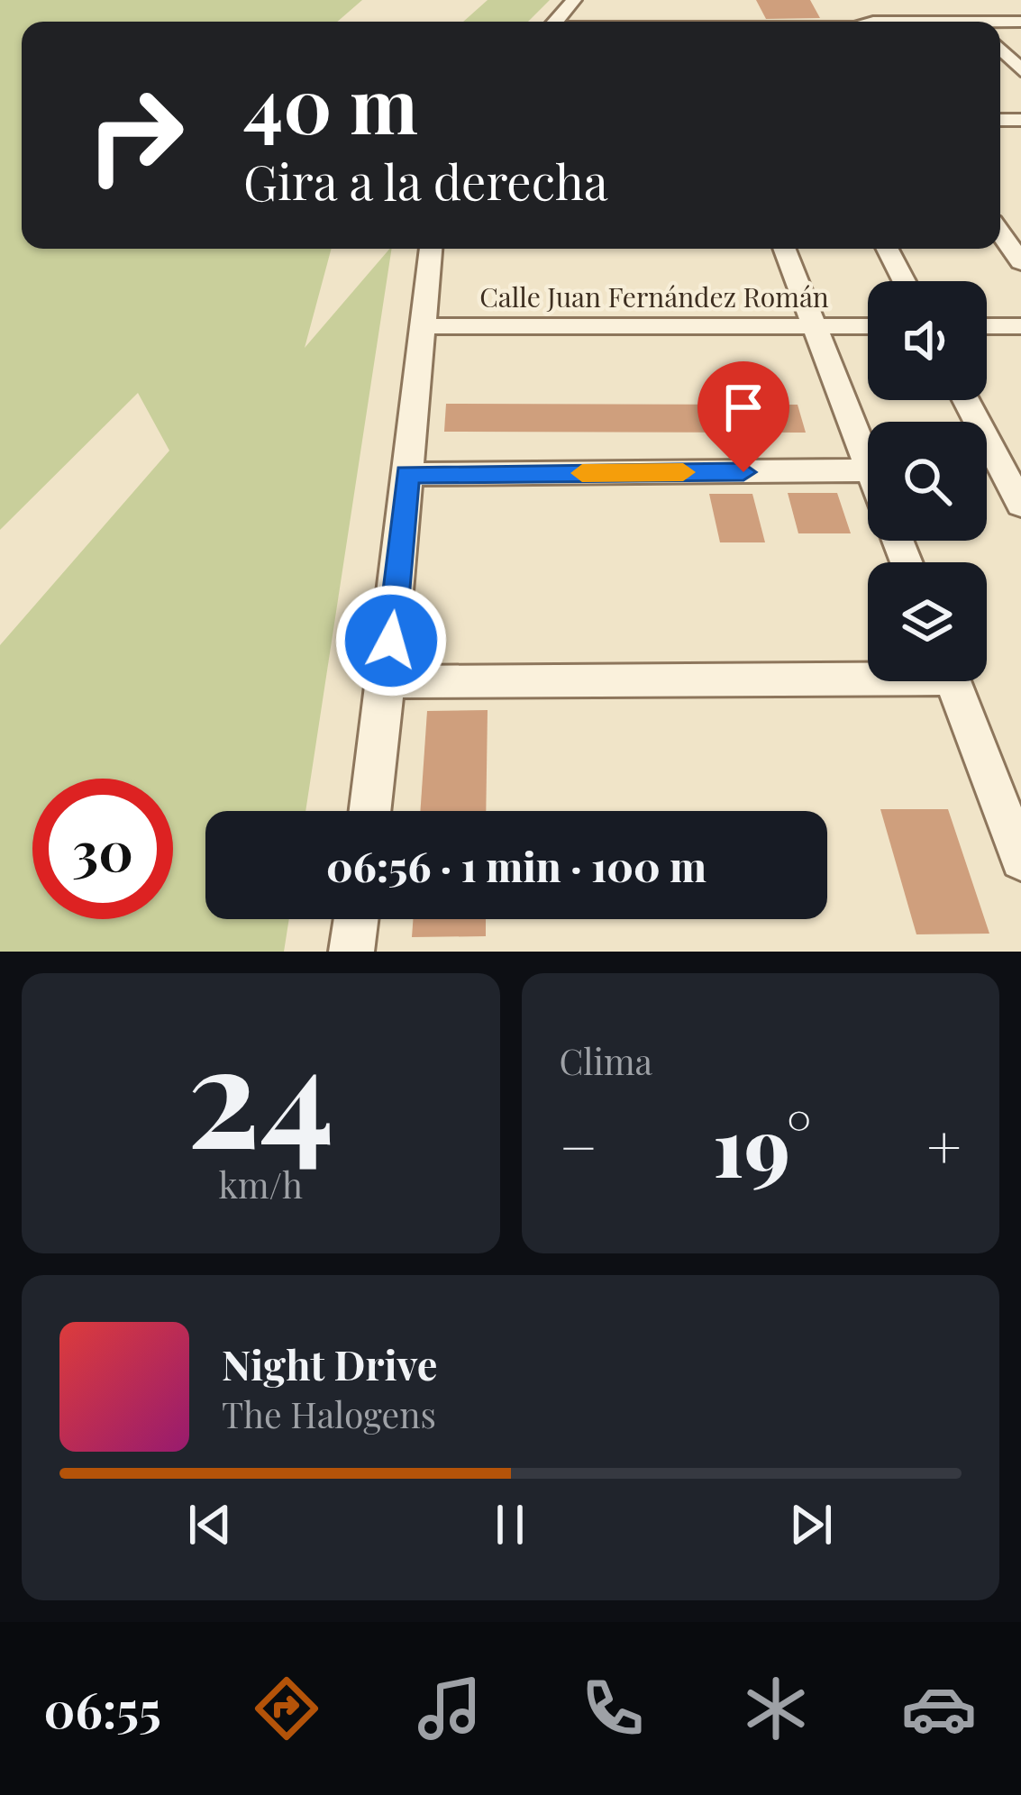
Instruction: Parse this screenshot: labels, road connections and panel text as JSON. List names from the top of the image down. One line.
{"streets":{"street":["Calle Juan Fernández Román"]},"page":{"turn":["40 m","Gira a la derecha"],"limit":"30","trip":"06:56 · 1 min · 100 m","tile":[["24","km/h"],"Clima"],"heat":["−","19°","+"],"song":["Night Drive","The Halogens"],"tabs":"06:55"}}
